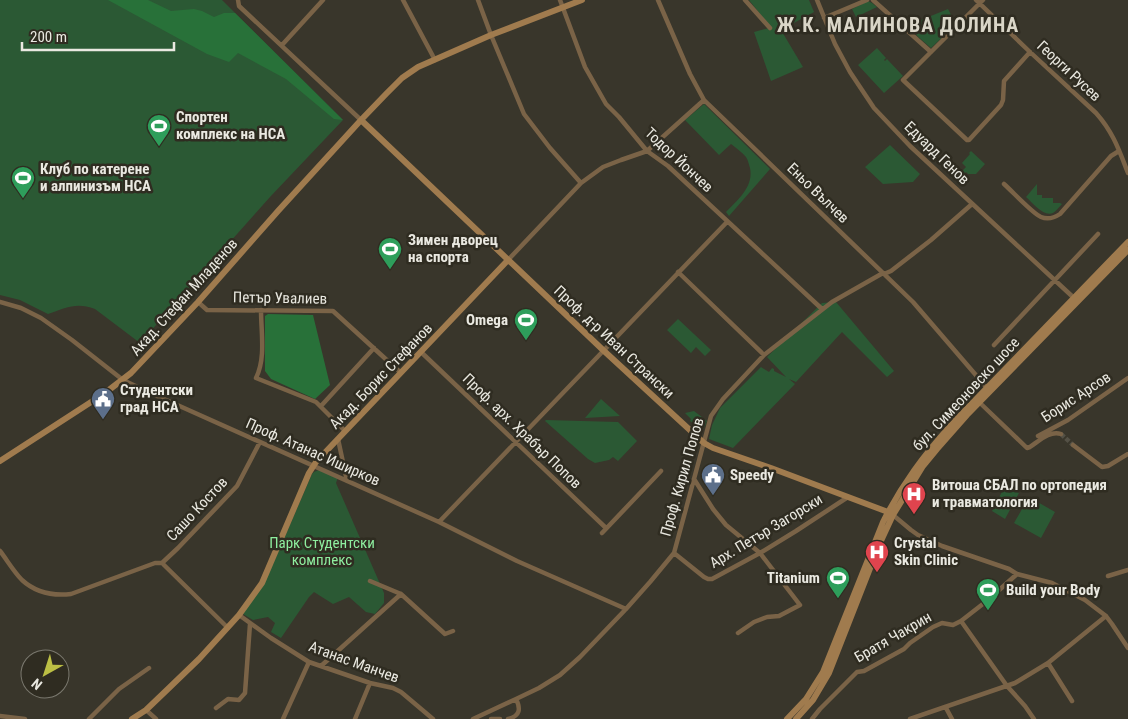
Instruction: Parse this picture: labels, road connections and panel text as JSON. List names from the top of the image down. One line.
{"streets":{"street":["Георги Русев","Едуард Генов","Тодор Йончев","Еньо Вълчев","Акад. Стефан Младенов","Петър Увалиев","Проф. д-р Иван Странски","Акад. Борис Стефанов","бул. Симеоновско шосе","Борис Арсов","Проф. арх. Храбър Попов","Проф. Атанас Иширков","Проф. Кирил Попов","Сашо Костов","Арх. Петър Загорски","Братя Чакрин","Атанас Манчев"]},"crossings":[["Едуард Генов","бул. Симеоновско шосе"],["Едуард Генов","Проф. Кирил Попов"],["Тодор Йончев","Акад. Стефан Младенов"],["Тодор Йончев","Акад. Борис Стефанов"],["Тодор Йончев","Проф. Кирил Попов"],["Еньо Вълчев","Акад. Борис Стефанов"],["Еньо Вълчев","бул. Симеоновско шосе"],["Еньо Вълчев","Проф. Кирил Попов"],["Акад. Стефан Младенов","Петър Увалиев"],["Акад. Стефан Младенов","Проф. д-р Иван Странски"],["Акад. Стефан Младенов","Проф. Атанас Иширков"],["Петър Увалиев","Акад. Борис Стефанов"],["Проф. д-р Иван Странски","Акад. Борис Стефанов"],["Проф. д-р Иван Странски","бул. Симеоновско шосе"],["Проф. д-р Иван Странски","Проф. Кирил Попов"],["Проф. д-р Иван Странски","Арх. Петър Загорски"],["Акад. Борис Стефанов","Проф. арх. Храбър Попов"],["Акад. Борис Стефанов","Проф. Атанас Иширков"],["Акад. Борис Стефанов","Атанас Манчев"],["бул. Симеоновско шосе","Борис Арсов"],["Проф. Атанас Иширков","Проф. Кирил Попов"],["Проф. Атанас Иширков","Сашо Костов"],["Проф. Кирил Попов","Арх. Петър Загорски"]],"districts":["Ж.К. МАЛИНОВА ДОЛИНА"],"parks":["Парк Студентски комплекс"],"places":{"sports":["Спортен комплекс на НСА","Клуб по катерене и алпинизъм НСА","Зимен дворец на спорта","Omega","Titanium","Build your Body"],"public building":["Студентски град НСА","Speedy"],"hospital":["Витоша СБАЛ по ортопедия и травматология","Crystal Skin Clinic"]},"scale_bar":"200 m","north":"bottom left"}
